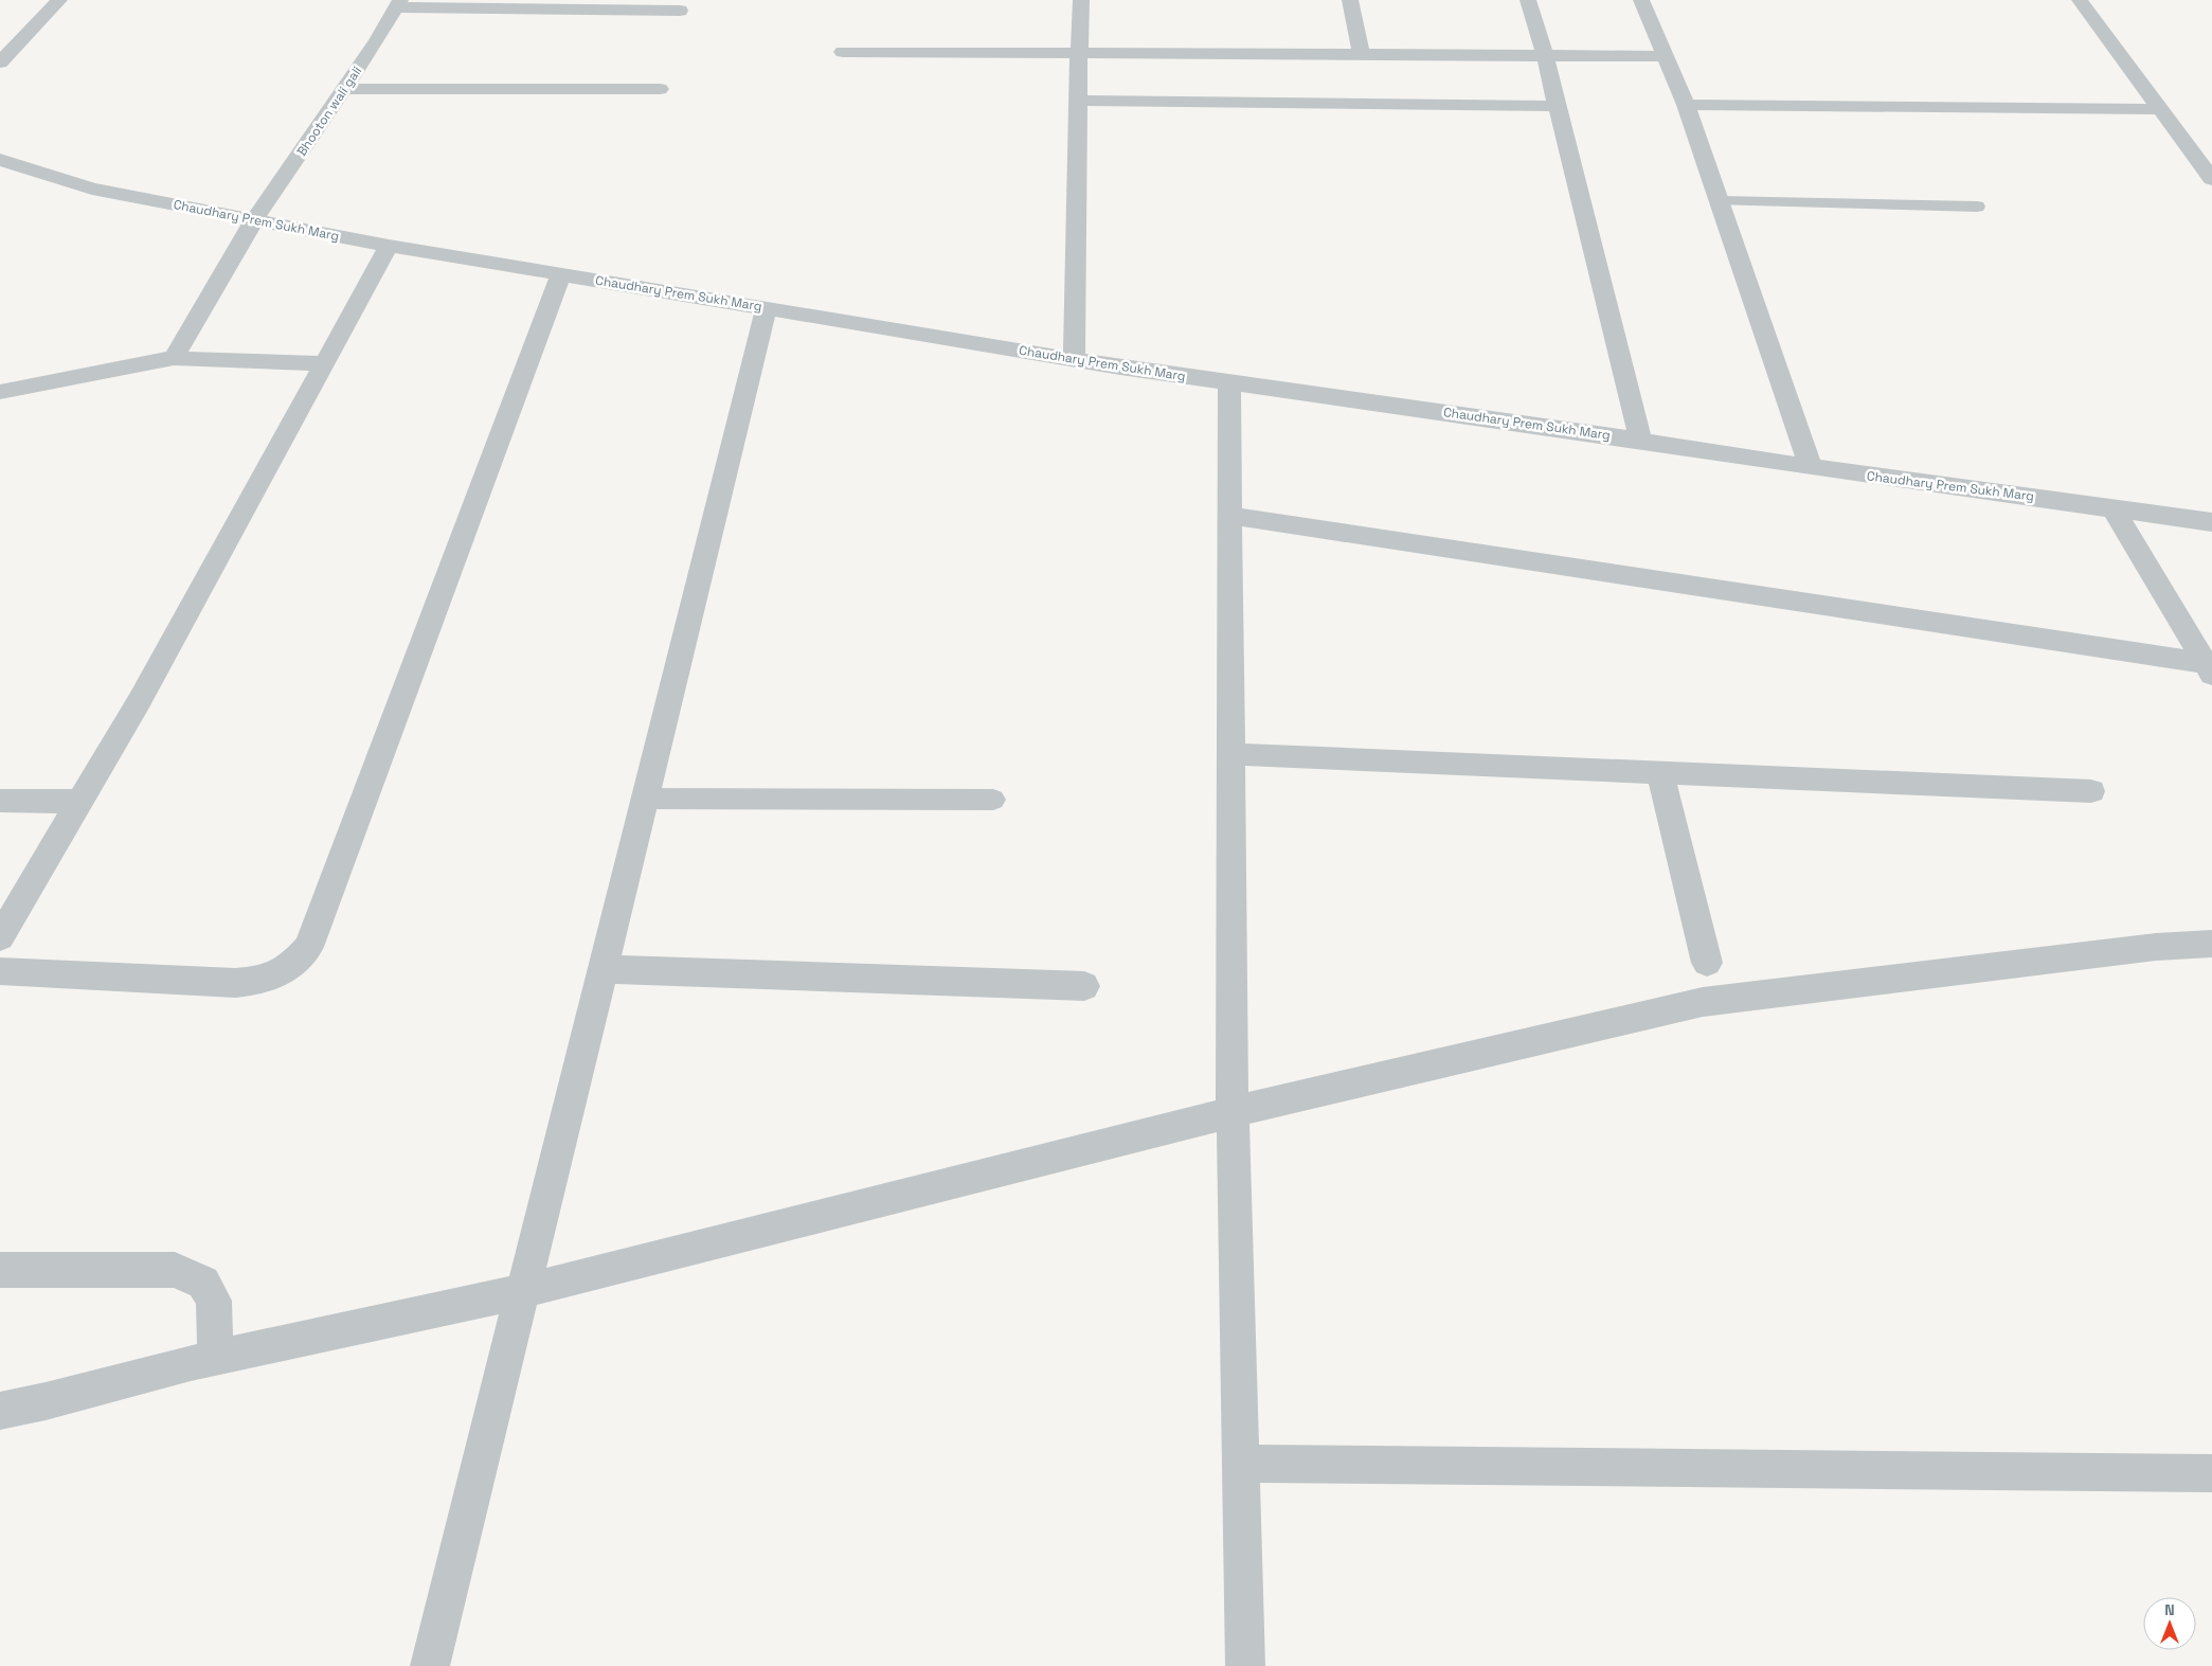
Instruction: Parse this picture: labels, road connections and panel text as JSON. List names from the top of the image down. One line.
{"streets":{"street":["Bhooton wali gali","Chaudhary Prem Sukh Marg"]},"crossings":[["Bhooton wali gali","Chaudhary Prem Sukh Marg"]],"north":"top"}
